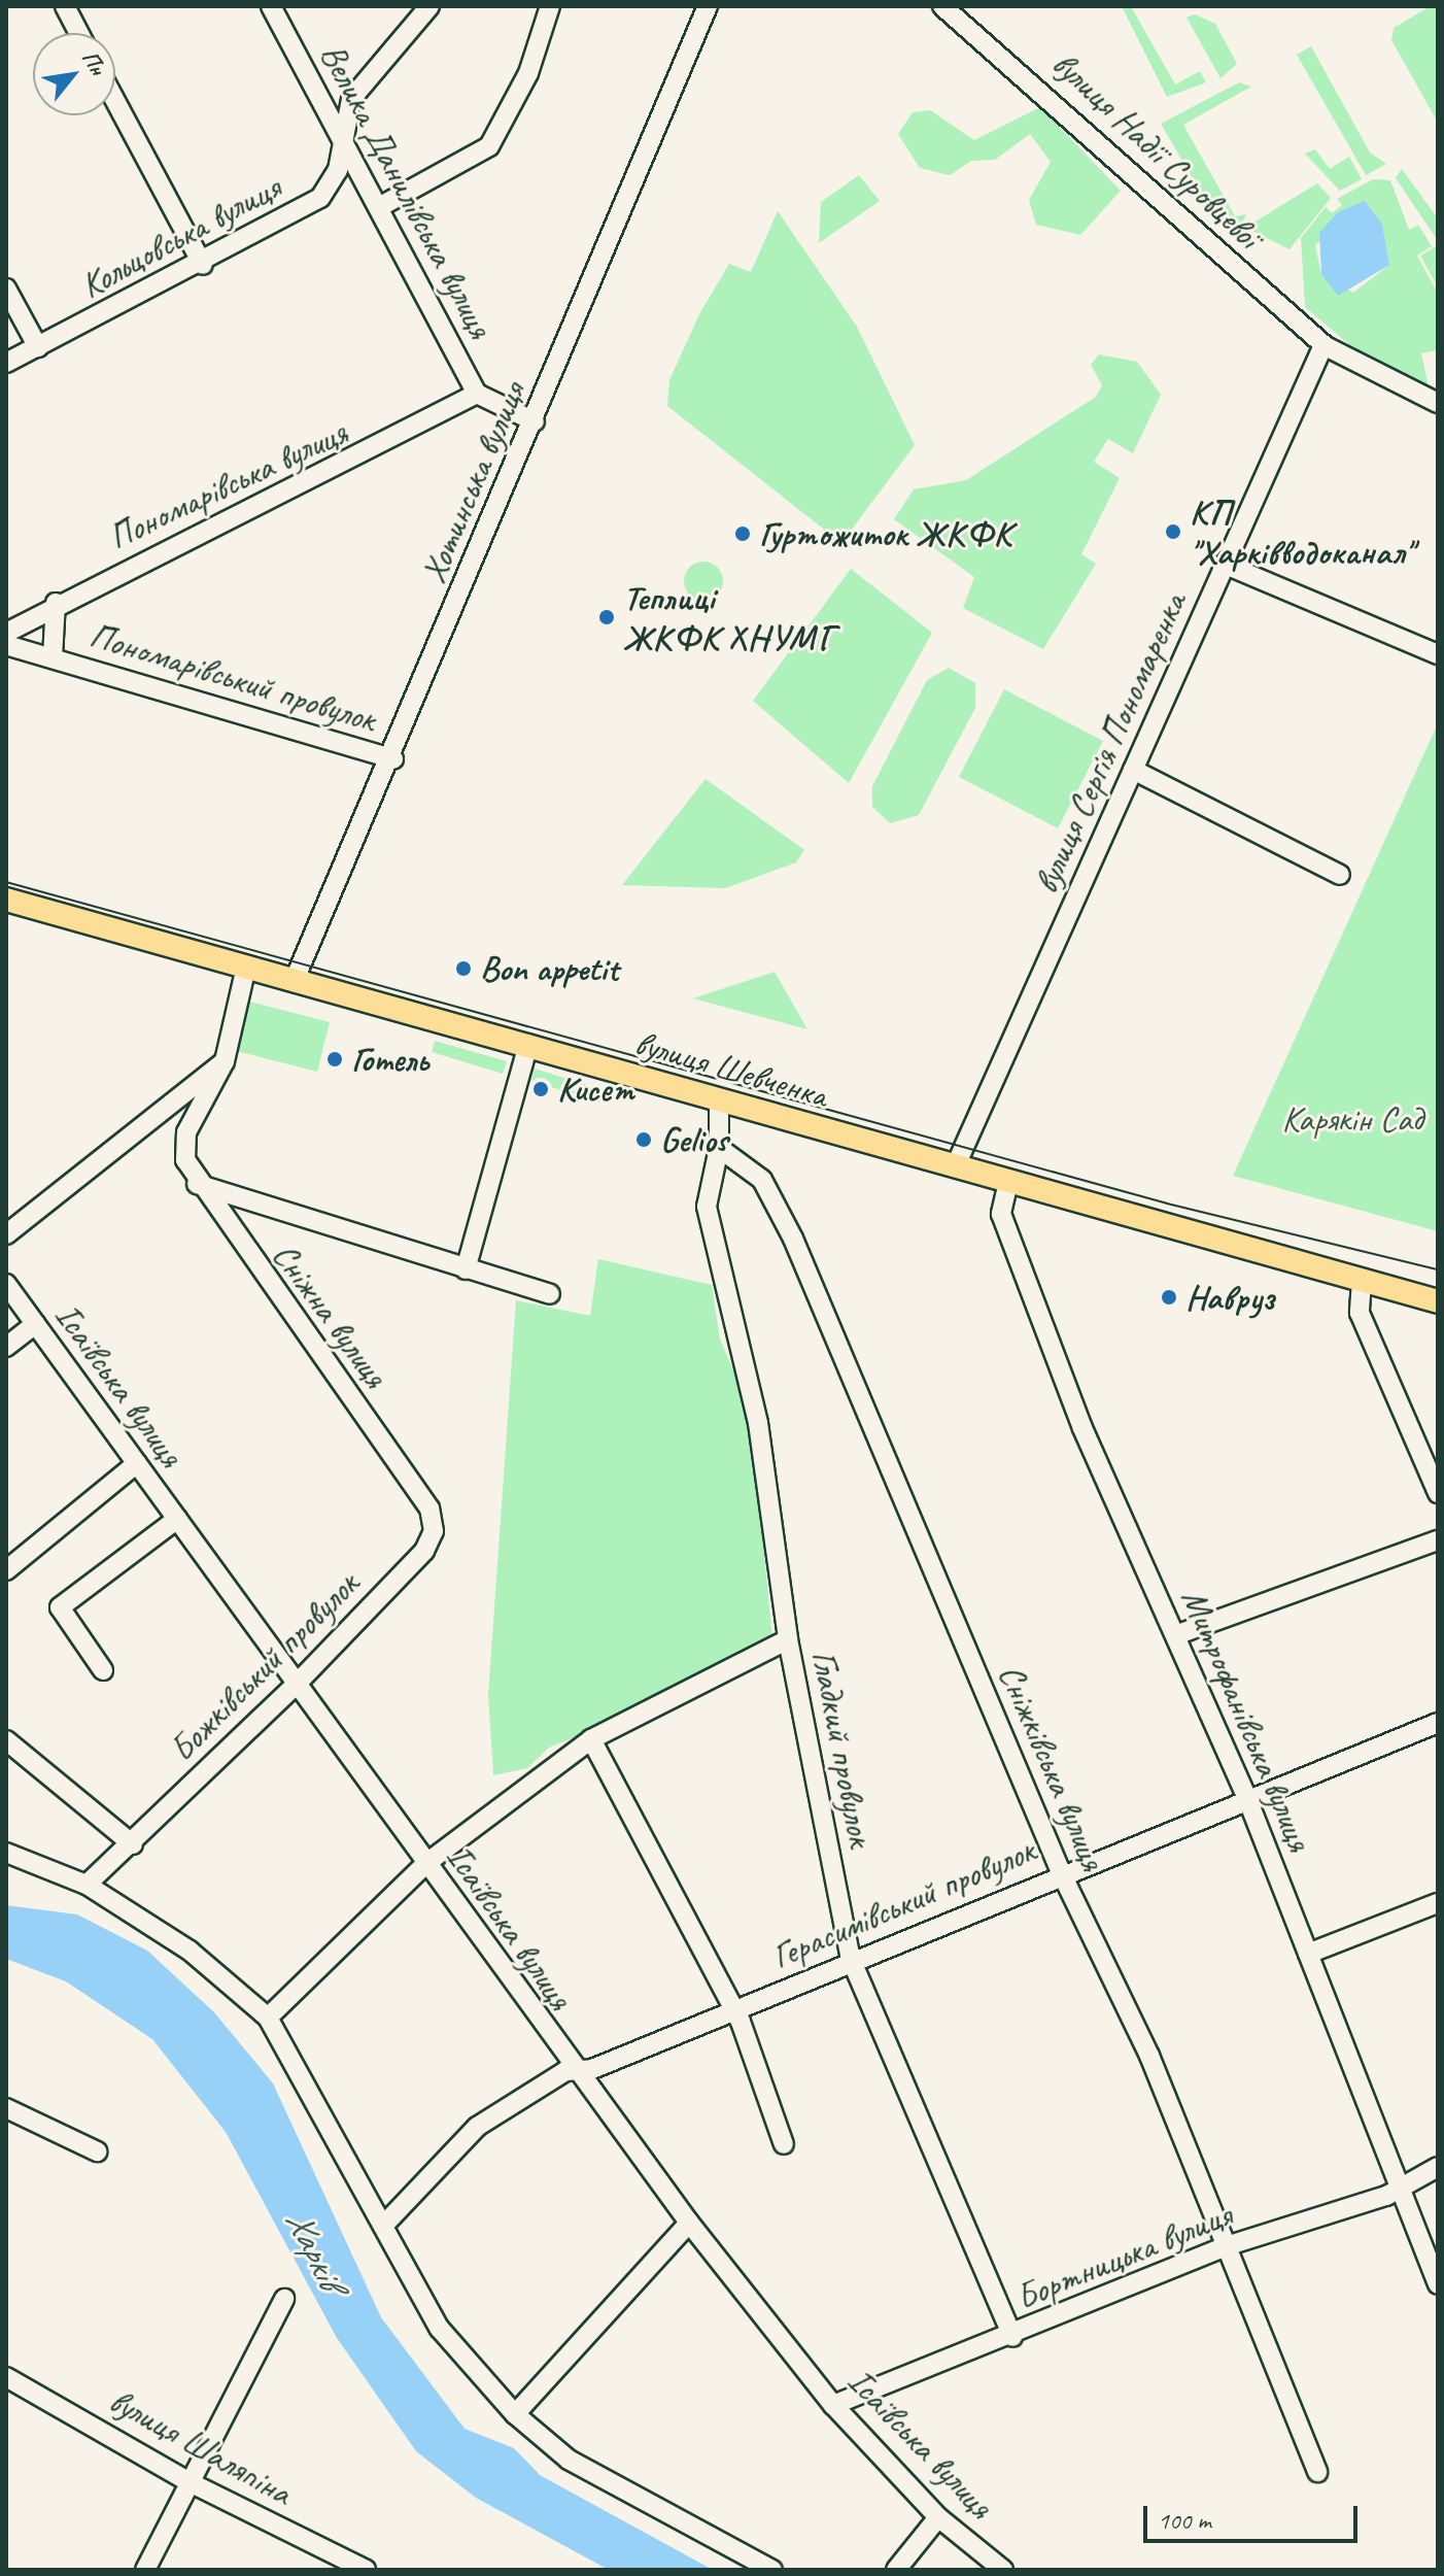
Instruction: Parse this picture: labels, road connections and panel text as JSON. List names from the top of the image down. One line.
{"streets":{"main road":["вулиця Шевченка"],"street":["вулиця Надії Суровцевої","Велика Данилівська вулиця","Кольцовська вулиця","Хотинська вулиця","Пономарівська вулиця","Пономарівський провулок","вулиця Сергія Пономаренка","Сніжна вулиця","Ісаївська вулиця","Божківський провулок","Митрофанівська вулиця","Гладкий провулок","Сніжківська вулиця","Герасимівський провулок","Бортницька вулиця","вулиця Шаляпіна"]},"crossings":[["вулиця Надії Суровцевої","вулиця Сергія Пономаренка"],["Велика Данилівська вулиця","Кольцовська вулиця"],["Велика Данилівська вулиця","Хотинська вулиця"],["Велика Данилівська вулиця","Пономарівська вулиця"],["Хотинська вулиця","Пономарівський провулок"],["Хотинська вулиця","вулиця Шевченка"],["Пономарівська вулиця","Пономарівський провулок"],["вулиця Сергія Пономаренка","вулиця Шевченка"],["вулиця Шевченка","Митрофанівська вулиця"],["Сніжна вулиця","Божківський провулок"],["Ісаївська вулиця","Божківський провулок"],["Ісаївська вулиця","Герасимівський провулок"],["Ісаївська вулиця","Бортницька вулиця"],["Митрофанівська вулиця","Герасимівський провулок"],["Митрофанівська вулиця","Бортницька вулиця"],["Гладкий провулок","Сніжківська вулиця"],["Гладкий провулок","Герасимівський провулок"],["Гладкий провулок","Бортницька вулиця"],["Сніжківська вулиця","Герасимівський провулок"],["Сніжківська вулиця","Бортницька вулиця"]],"water":["Харків"],"parks":["Карякін Сад"],"places":["КП \"Харківводоканал\"","Гуртожиток ЖКФК","Теплиці ЖКФК ХНУМГ","Bon appetit","Готель","Кисет","Gelios","Навруз"],"scale_bar":"100 m","north":"top right"}
